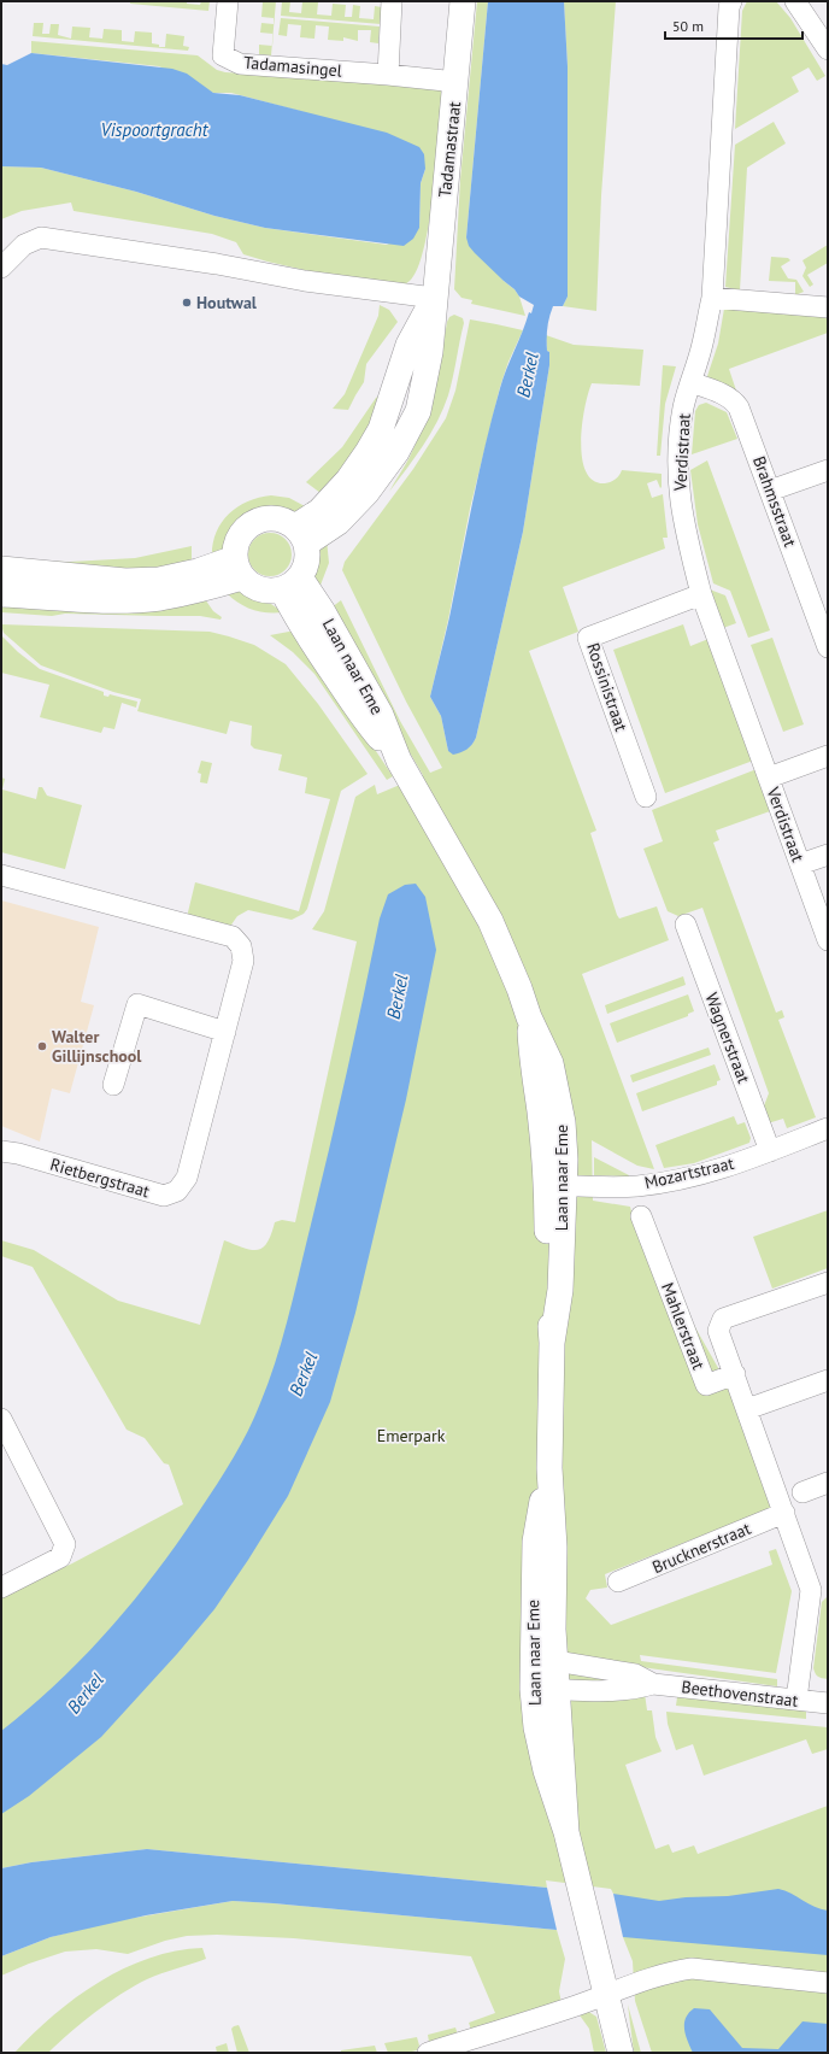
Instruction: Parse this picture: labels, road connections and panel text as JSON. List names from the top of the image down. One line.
{"streets":{"street":["Tadamasingel","Tadamastraat","Verdistraat","Brahmsstraat","Laan naar Eme","Rossinistraat","Wagnerstraat","Mozartstraat","Rietbergstraat","Mahlerstraat","Brucknerstraat","Beethovenstraat"]},"crossings":[["Tadamasingel","Tadamastraat"],["Tadamastraat","Laan naar Eme"],["Verdistraat","Brahmsstraat"],["Verdistraat","Rossinistraat"],["Laan naar Eme","Mozartstraat"],["Laan naar Eme","Beethovenstraat"],["Wagnerstraat","Mozartstraat"]],"water":["Vispoortgracht","Berkel"],"parks":["Emerpark"],"places":["Houtwal","Walter Gillijnschool"],"scale_bar":"50 m"}
